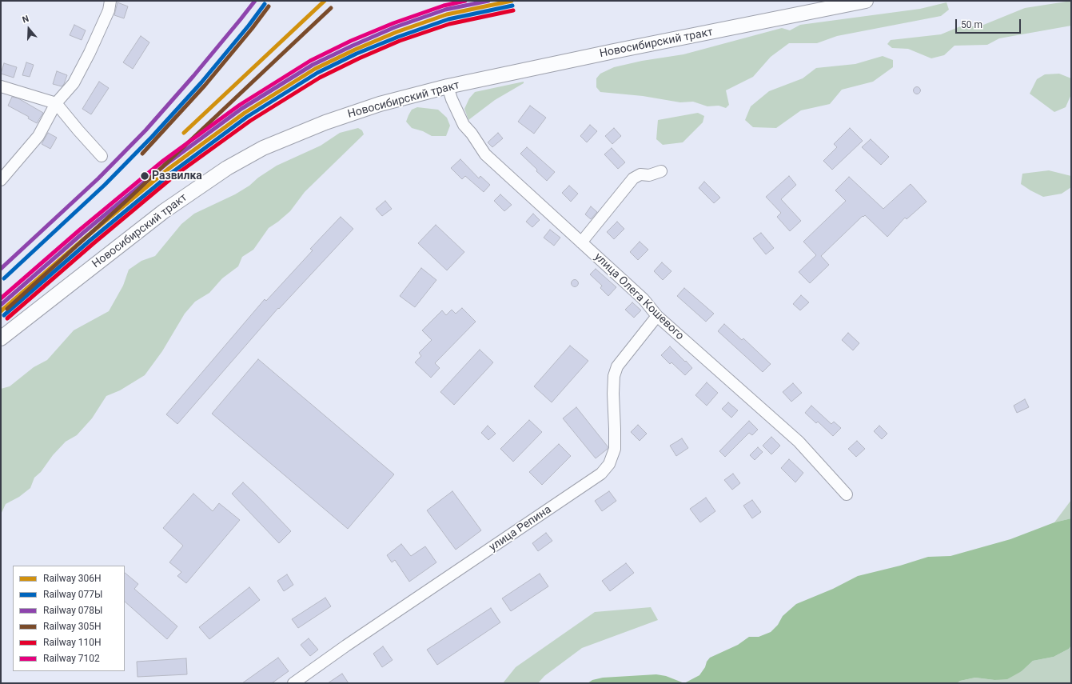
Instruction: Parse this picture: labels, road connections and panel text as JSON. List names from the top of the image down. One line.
{"streets":{"main road":["Новосибирский тракт"],"street":["улица Олега Кошевого","улица Репина"]},"crossings":[["Новосибирский тракт","улица Олега Кошевого"],["улица Олега Кошевого","улица Репина"]],"places":["Развилка"],"lines":["rail line 306Н","rail line 078Ы","rail line 7102","rail line 077Ы","rail line 305Н","rail line 110Н"],"legend":["Railway 306Н","Railway 077Ы","Railway 078Ы","Railway 305Н","Railway 110Н","Railway 7102"],"scale_bar":"50 m","north":"top"}
